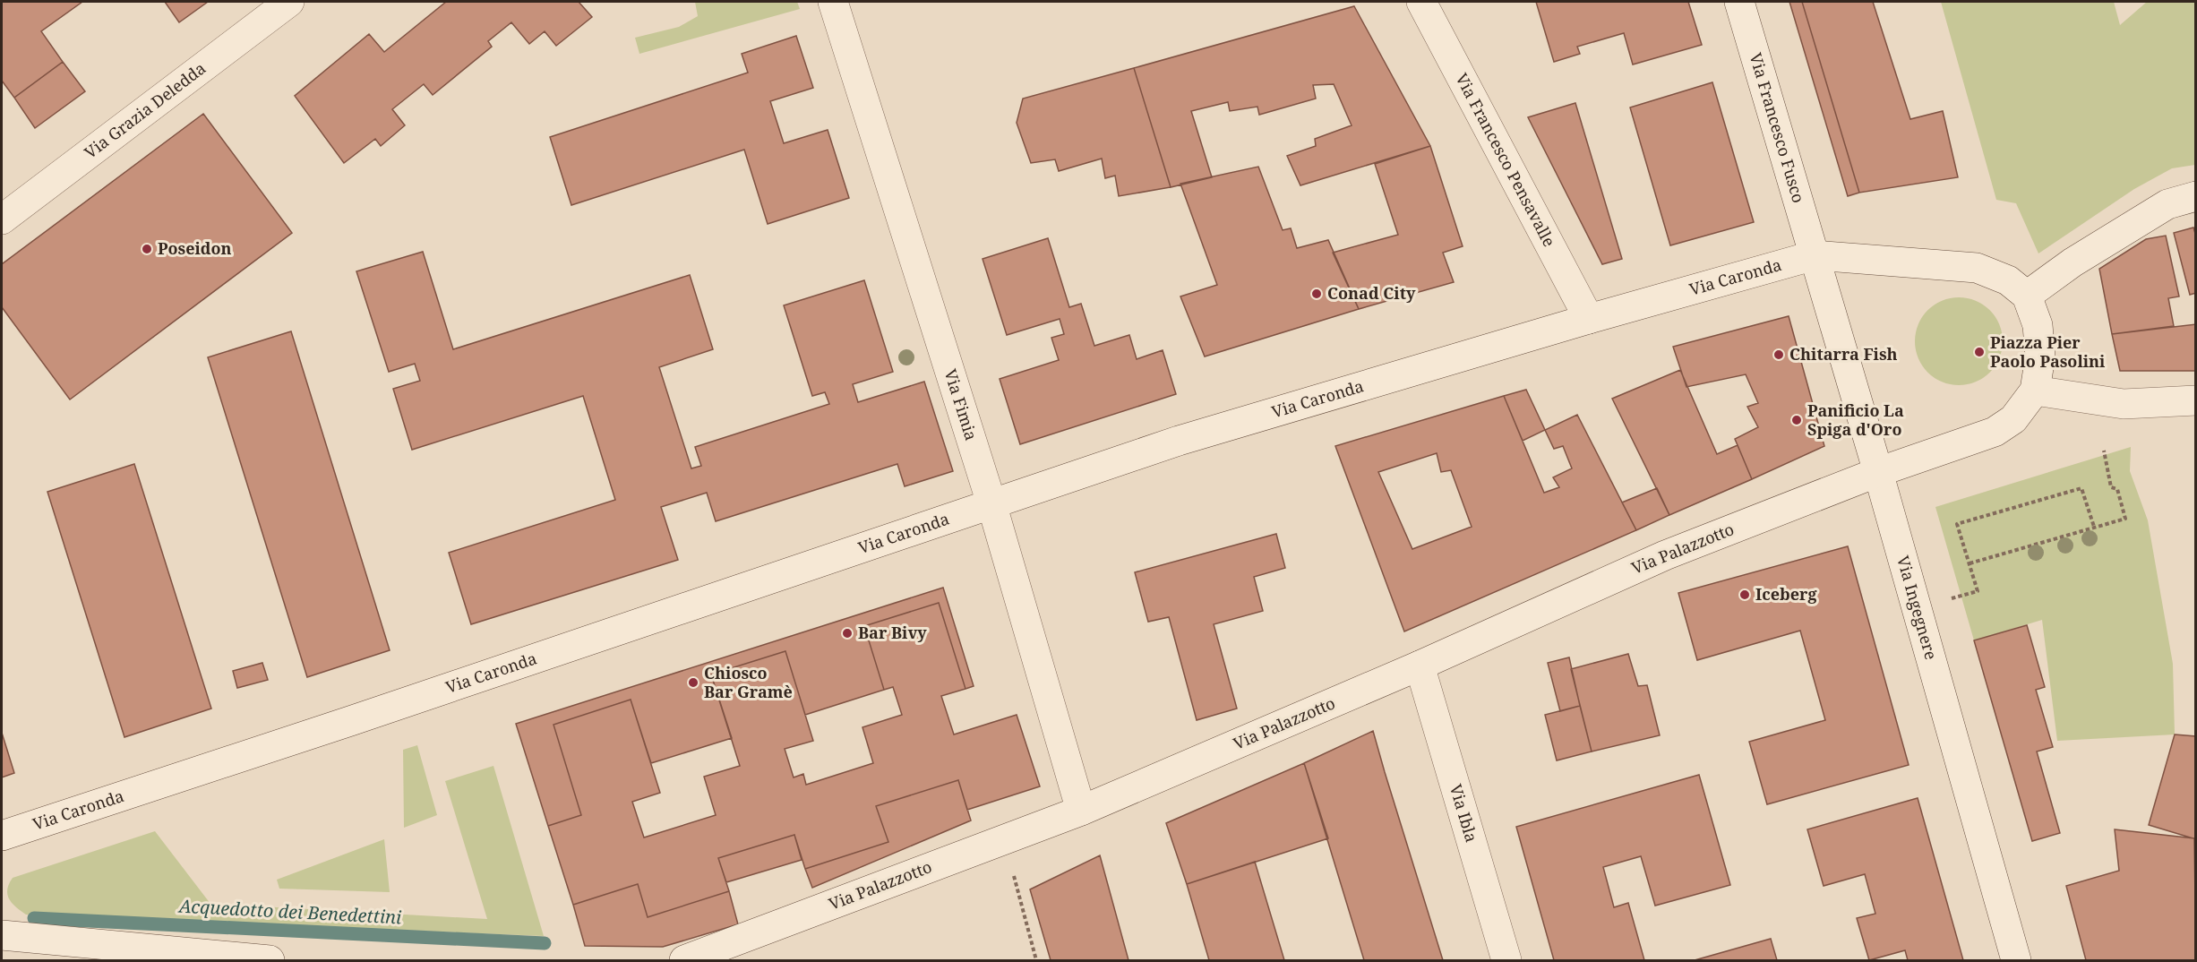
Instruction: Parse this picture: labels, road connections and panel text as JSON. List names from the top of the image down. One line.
{"streets":{"main road":["Via Grazia Deledda","Via Francesco Fusco","Via Francesco Pensavalle","Via Caronda","Via Fimia","Via Palazzotto","Via Ingegnere","Via Ibla"]},"crossings":[["Via Francesco Fusco","Via Caronda"],["Via Francesco Fusco","Via Ingegnere"],["Via Francesco Pensavalle","Via Caronda"],["Via Caronda","Via Fimia"],["Via Caronda","Via Ingegnere"],["Via Fimia","Via Palazzotto"],["Via Palazzotto","Via Ingegnere"],["Via Palazzotto","Via Ibla"]],"water":["Acquedotto dei Benedettini"],"places":["Poseidon","Conad City","Piazza Pier Paolo Pasolini","Chitarra Fish","Panificio La Spiga d'Oro","Iceberg","Bar Bivy","Chiosco Bar Gramè"]}
